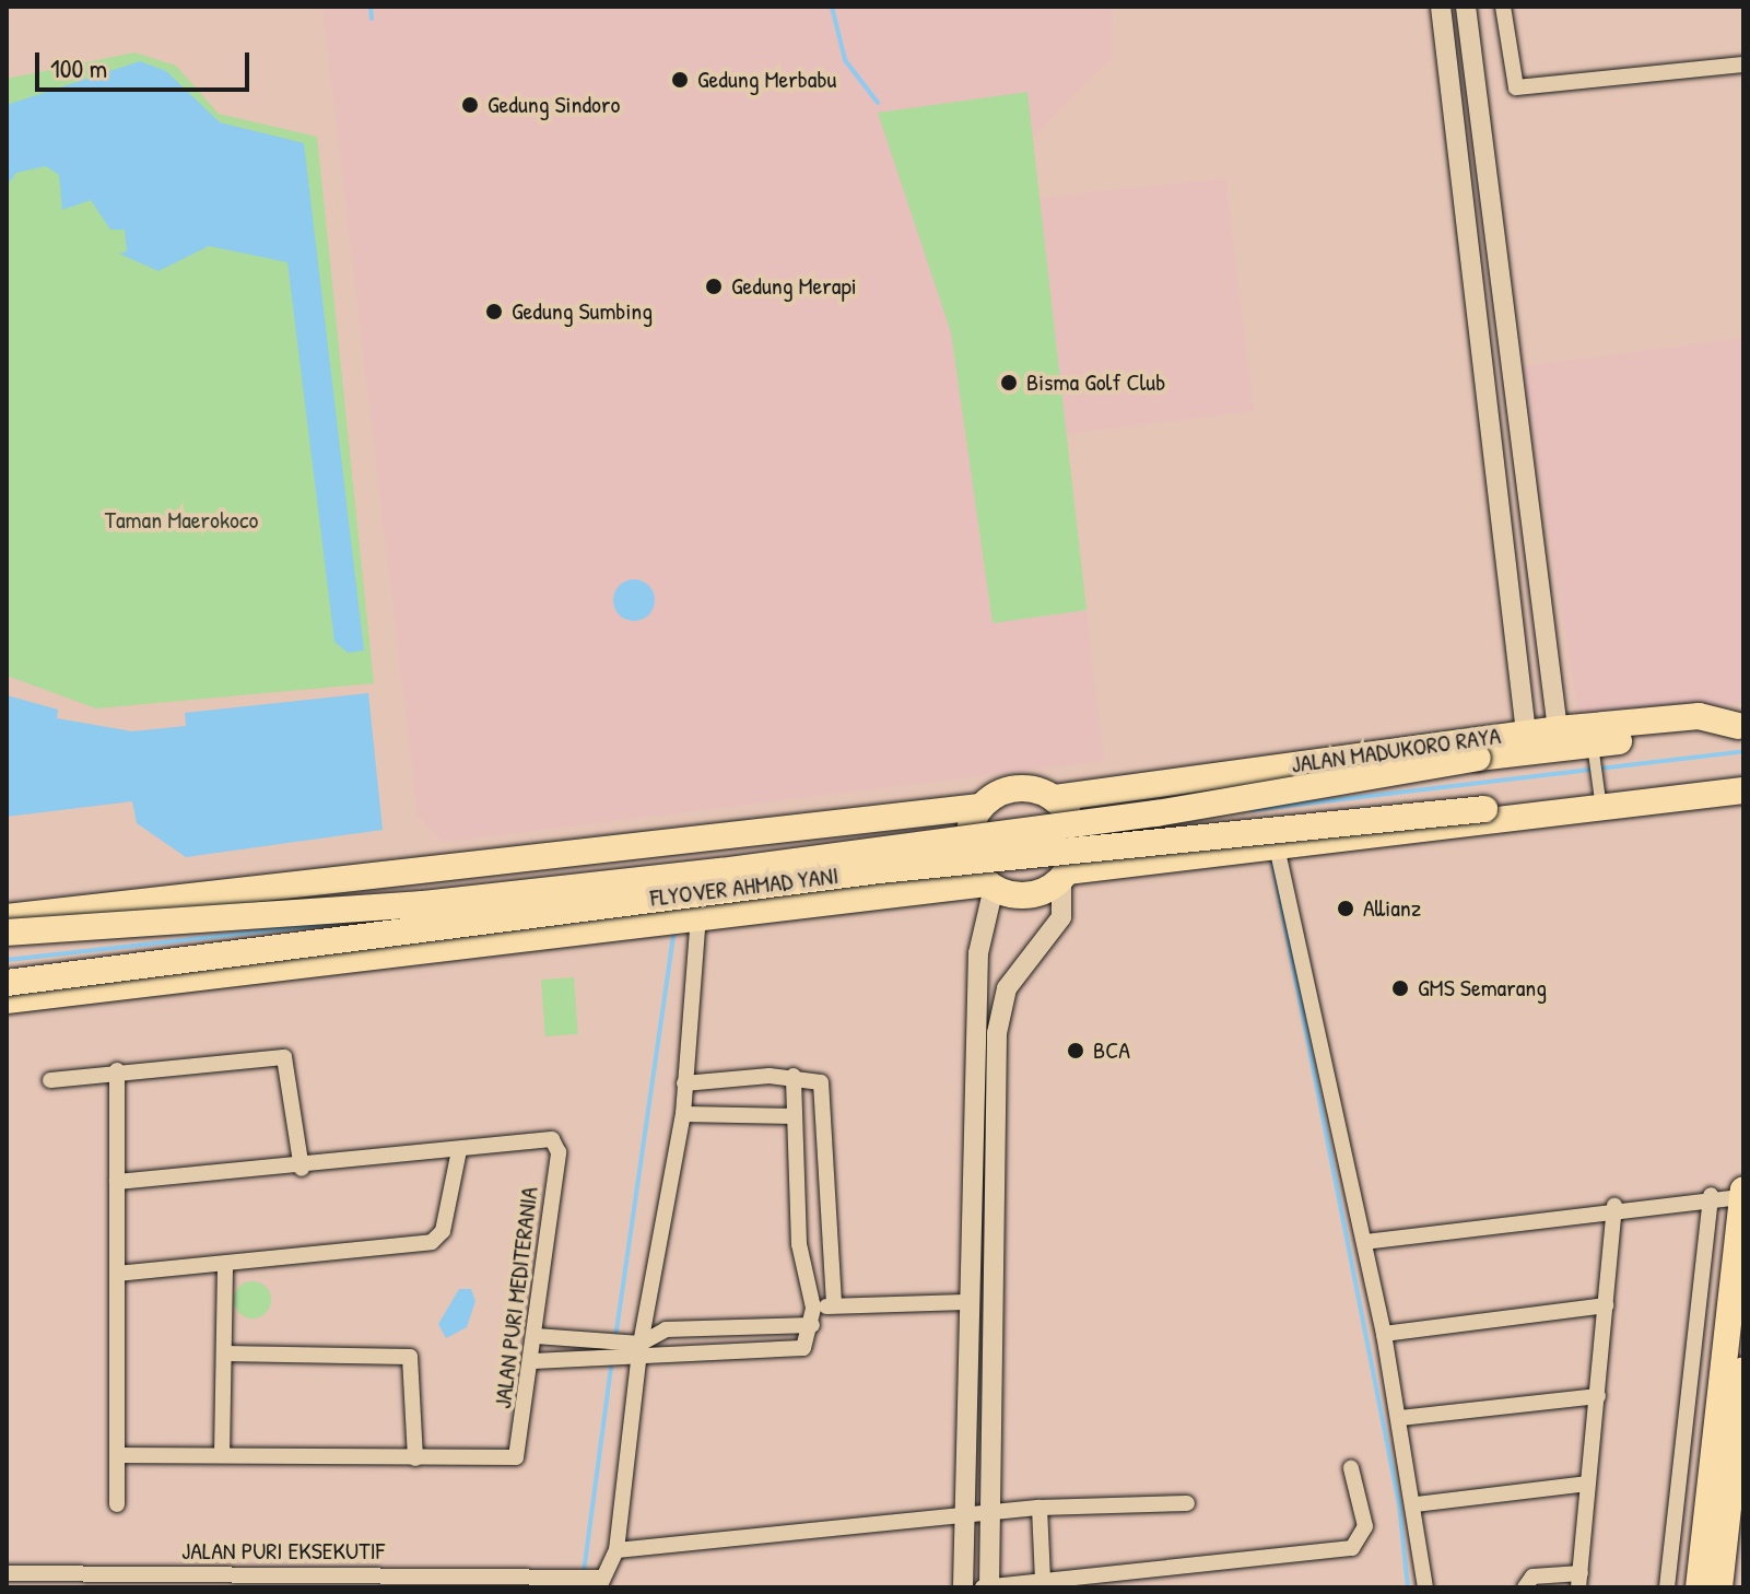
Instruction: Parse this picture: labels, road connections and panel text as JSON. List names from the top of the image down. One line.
{"streets":{"highway":["JALAN MADUKORO RAYA","FLYOVER AHMAD YANI"],"street":["JALAN PURI MEDITERANIA","JALAN PURI EKSEKUTIF"]},"crossings":[["JALAN MADUKORO RAYA","FLYOVER AHMAD YANI"]],"parks":["Taman Maerokoco"],"places":["Gedung Merbabu","Gedung Sindoro","Gedung Merapi","Gedung Sumbing","Bisma Golf Club","Allianz","GMS Semarang","BCA"],"scale_bar":"100 m"}
